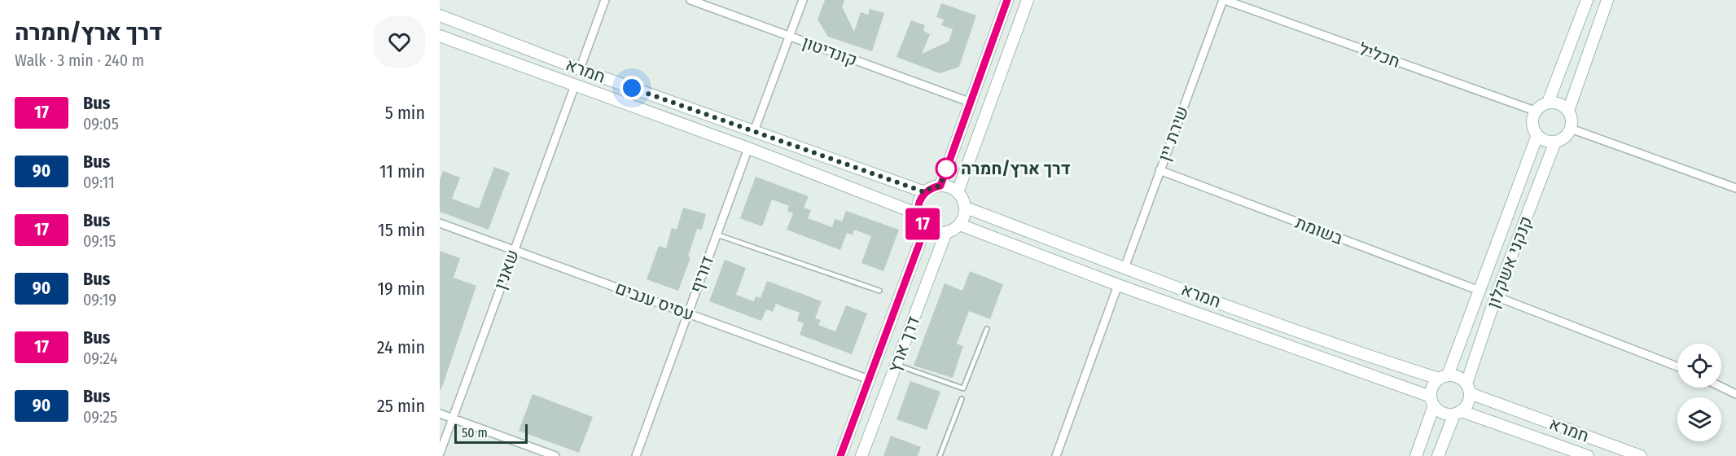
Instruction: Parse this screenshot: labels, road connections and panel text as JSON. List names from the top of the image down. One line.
{"streets":{"street":["קונדיטון","חכליל","חמרא","שירת יין","בשומת","קנקני אשקלון","שאנין","דוריף","עסיס ענבים","דרך ארץ"]},"crossings":[["חכליל","שירת יין"],["חכליל","קנקני אשקלון"],["חמרא","שירת יין"],["חמרא","קנקני אשקלון"],["חמרא","שאנין"],["חמרא","דוריף"],["חמרא","דרך ארץ"],["שירת יין","בשומת"],["בשומת","קנקני אשקלון"],["שאנין","עסיס ענבים"],["דוריף","עסיס ענבים"],["עסיס ענבים","דרך ארץ"]],"places":["דרך ארץ/חמרה"],"lines":["bus line 17"],"scale_bar":"50 m","page":{"heading":["דרך ארץ/חמרה","Walk · 3 min · 240 m"],"on_map":"17","list":[{"mark":"17","name":"Bus","note":"09:05","value":"5 min"},{"mark":"90","name":"Bus","note":"09:11","value":"11 min"},{"mark":"17","name":"Bus","note":"09:15","value":"15 min"},{"mark":"90","name":"Bus","note":"09:19","value":"19 min"},{"mark":"17","name":"Bus","note":"09:24","value":"24 min"},{"mark":"90","name":"Bus","note":"09:25","value":"25 min"}],"scale":"50 m"}}
